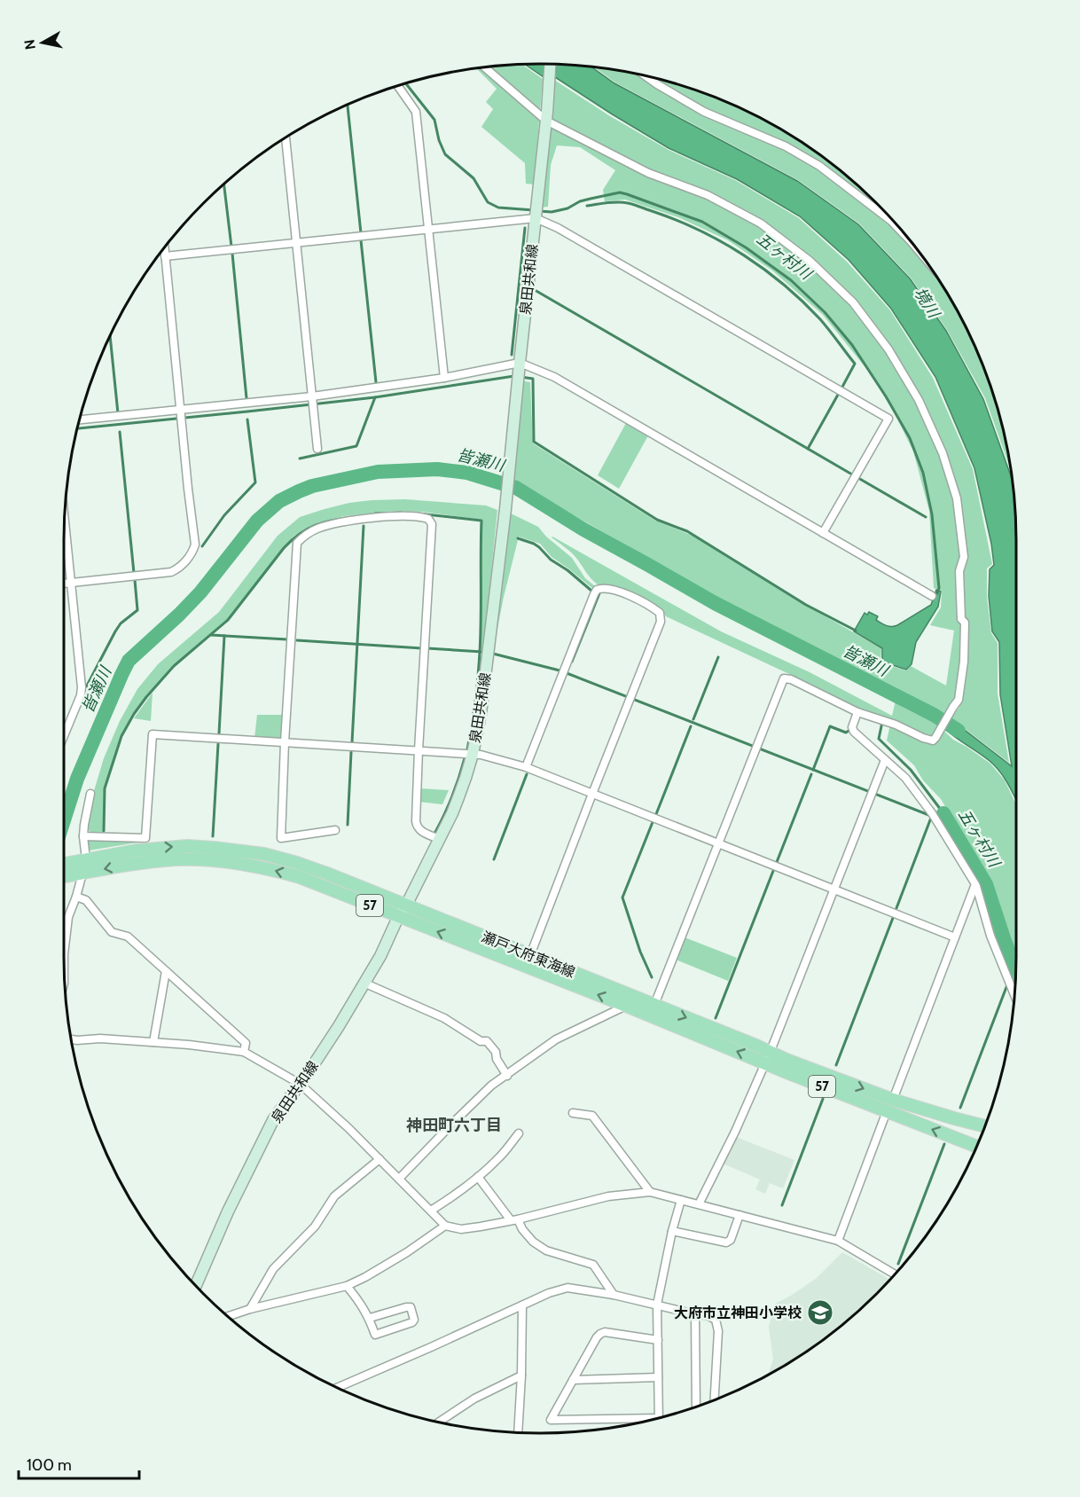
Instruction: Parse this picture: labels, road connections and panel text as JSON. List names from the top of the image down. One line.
{"streets":{"main road":["泉田共和線","57","瀬戸大府東海線"]},"crossings":[["泉田共和線","瀬戸大府東海線"]],"districts":["神田町六丁目"],"water":["五ヶ村川","境川","皆瀬川"],"places":{"school or university":["大府市立神田小学校"]},"scale_bar":"100 m","north":"left"}
